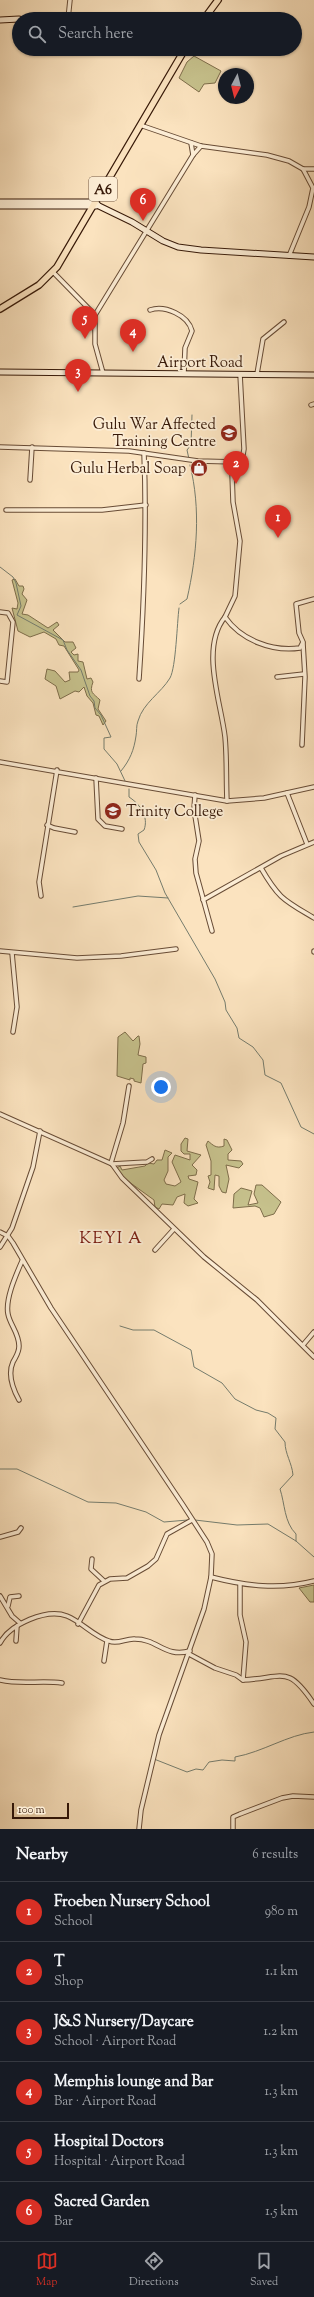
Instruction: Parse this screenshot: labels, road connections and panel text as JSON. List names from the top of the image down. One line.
{"streets":{"main road":["A6"],"street":["Airport Road"]},"districts":["KEYI A"],"places":{"school or university":["Gulu War Affected Training Centre","Trinity College"],"shop":["Gulu Herbal Soap"]},"scale_bar":"100 m","north":"bottom","page":{"search":"Search here","pins":["6","5","4","3","2","1"],"scale":"100 m","heading":["Nearby","6 results"],"list":[{"mark":"1","name":"Froeben Nursery School","note":"School","value":"980 m"},{"mark":"2","name":"T","note":"Shop","value":"1.1 km"},{"mark":"3","name":"J&S Nursery/Daycare","note":"School · Airport Road","value":"1.2 km"},{"mark":"4","name":"Memphis lounge and Bar","note":"Bar · Airport Road","value":"1.3 km"},{"mark":"5","name":"Hospital Doctors","note":"Hospital · Airport Road","value":"1.3 km"},{"mark":"6","name":"Sacred Garden","note":"Bar","value":"1.5 km"}],"nav":["Map","Directions","Saved"]}}
